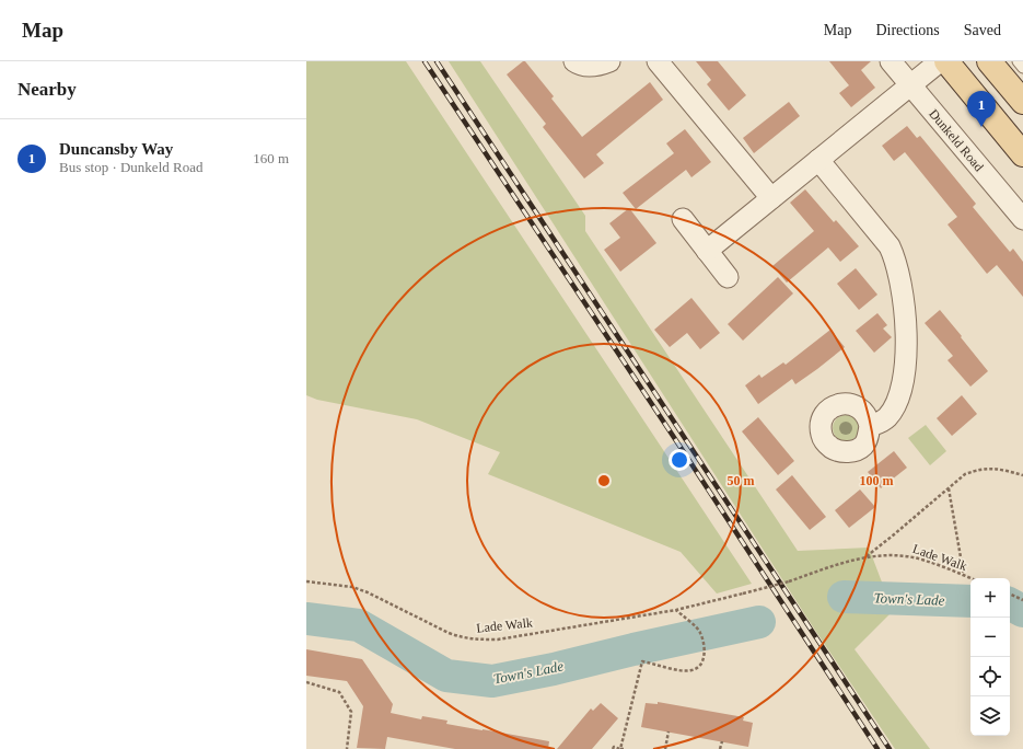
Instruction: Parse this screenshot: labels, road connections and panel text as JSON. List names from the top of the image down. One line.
{"streets":{"street":["Dunkeld Road"],"path":["Lade Walk"]},"water":["Town's Lade"],"page":{"header":"Map","nav":["Map","Directions","Saved"],"heading":"Nearby","pins":"1","list":[{"mark":"1","name":"Duncansby Way","note":"Bus stop · Dunkeld Road","value":"160 m"}],"map_buttons":["+","−"]},"rings":["50 m","100 m"]}
